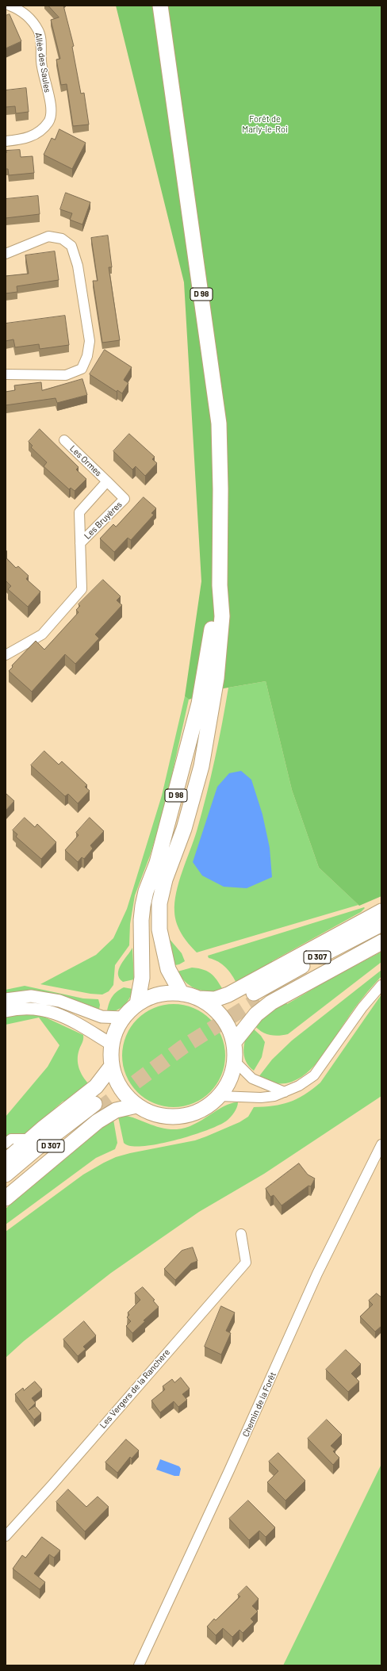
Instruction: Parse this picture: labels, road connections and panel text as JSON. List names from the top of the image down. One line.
{"streets":{"main road":["D 98","D 307"],"street":["Allée des Saules","Les Ormes","Les Bruyères","Les Vergers de la Ranchere","Chemin de la Forêt"]},"crossings":[["Les Ormes","Les Bruyères"]],"parks":["Forêt de Marly-le-Roi"]}
